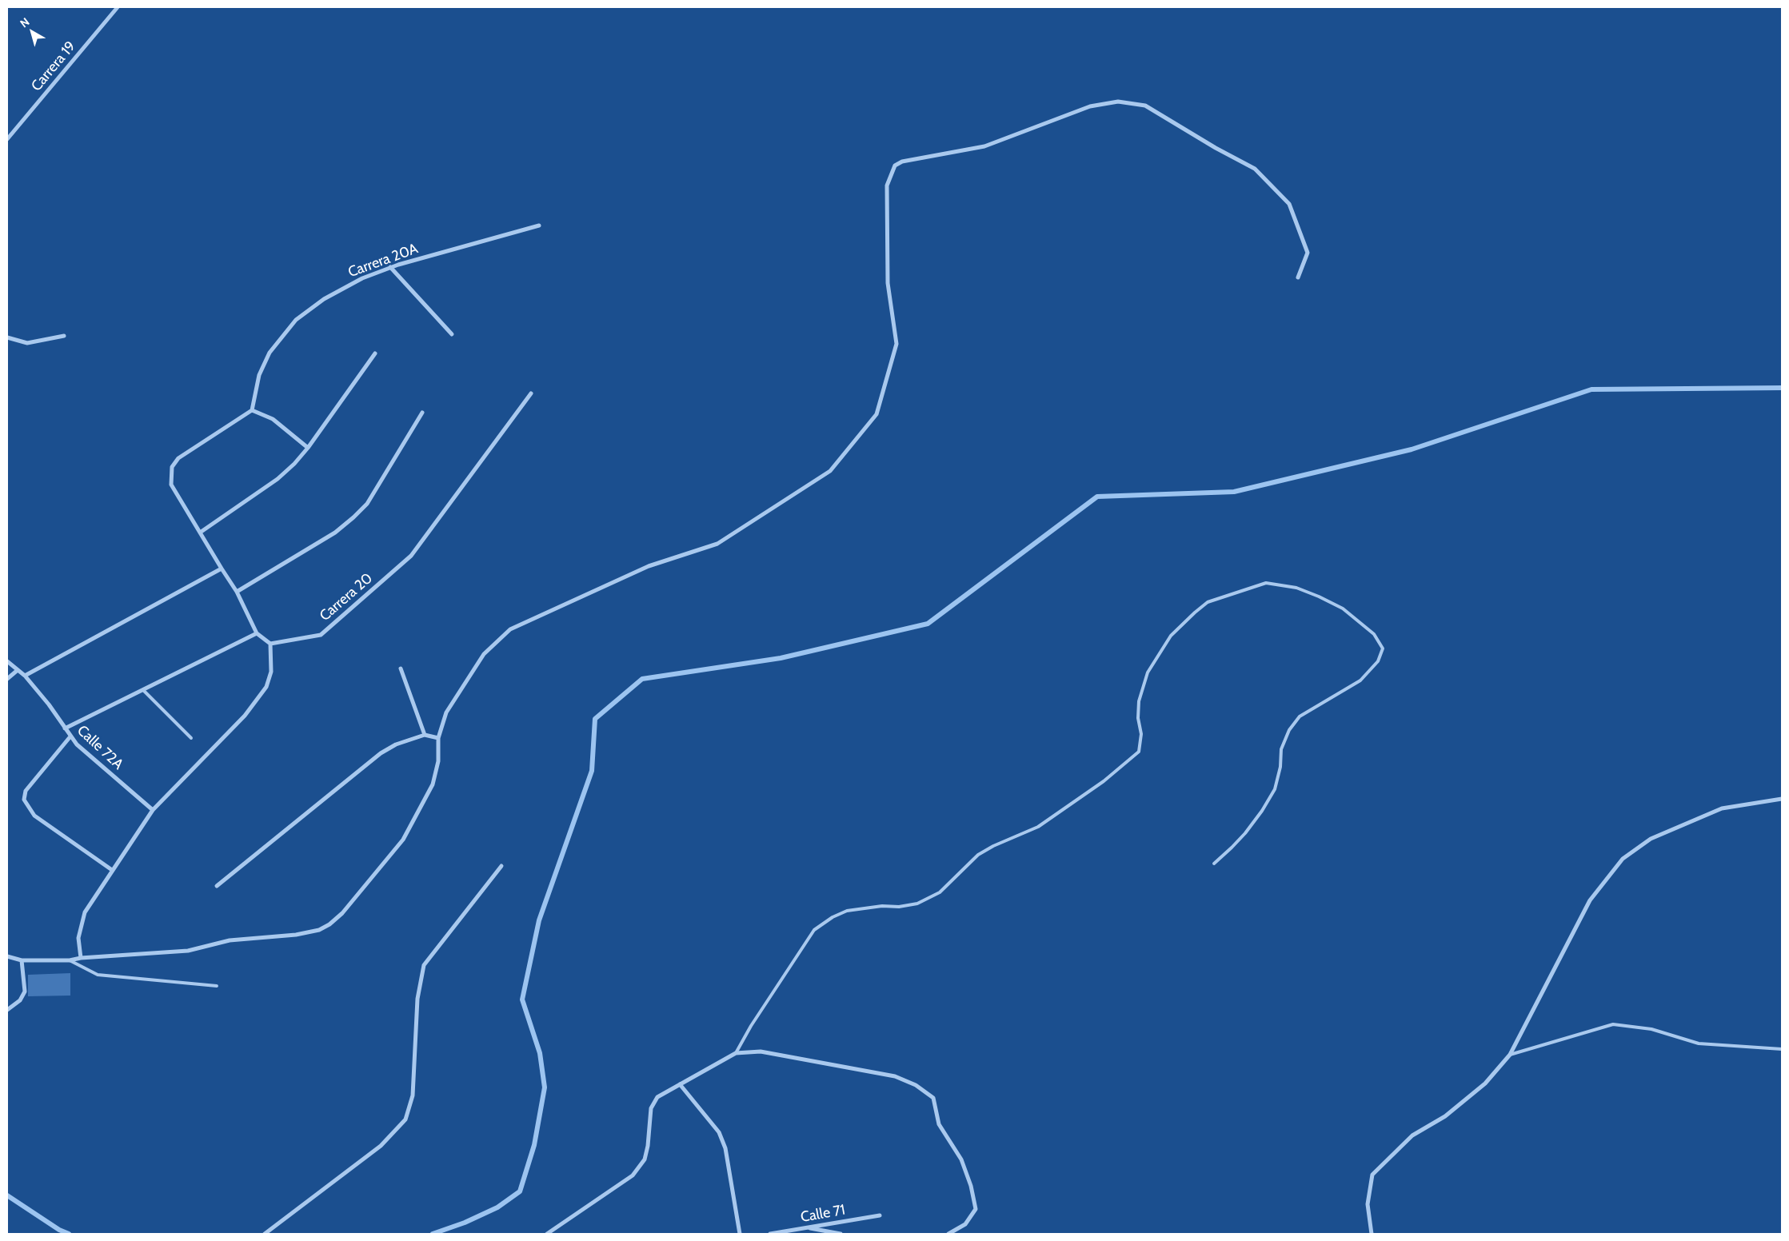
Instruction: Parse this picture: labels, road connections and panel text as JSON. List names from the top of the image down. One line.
{"streets":{"street":["Carrera 19","Carrera 20A","Carrera 20","Calle 72A","Calle 71"]},"north":"top left"}
